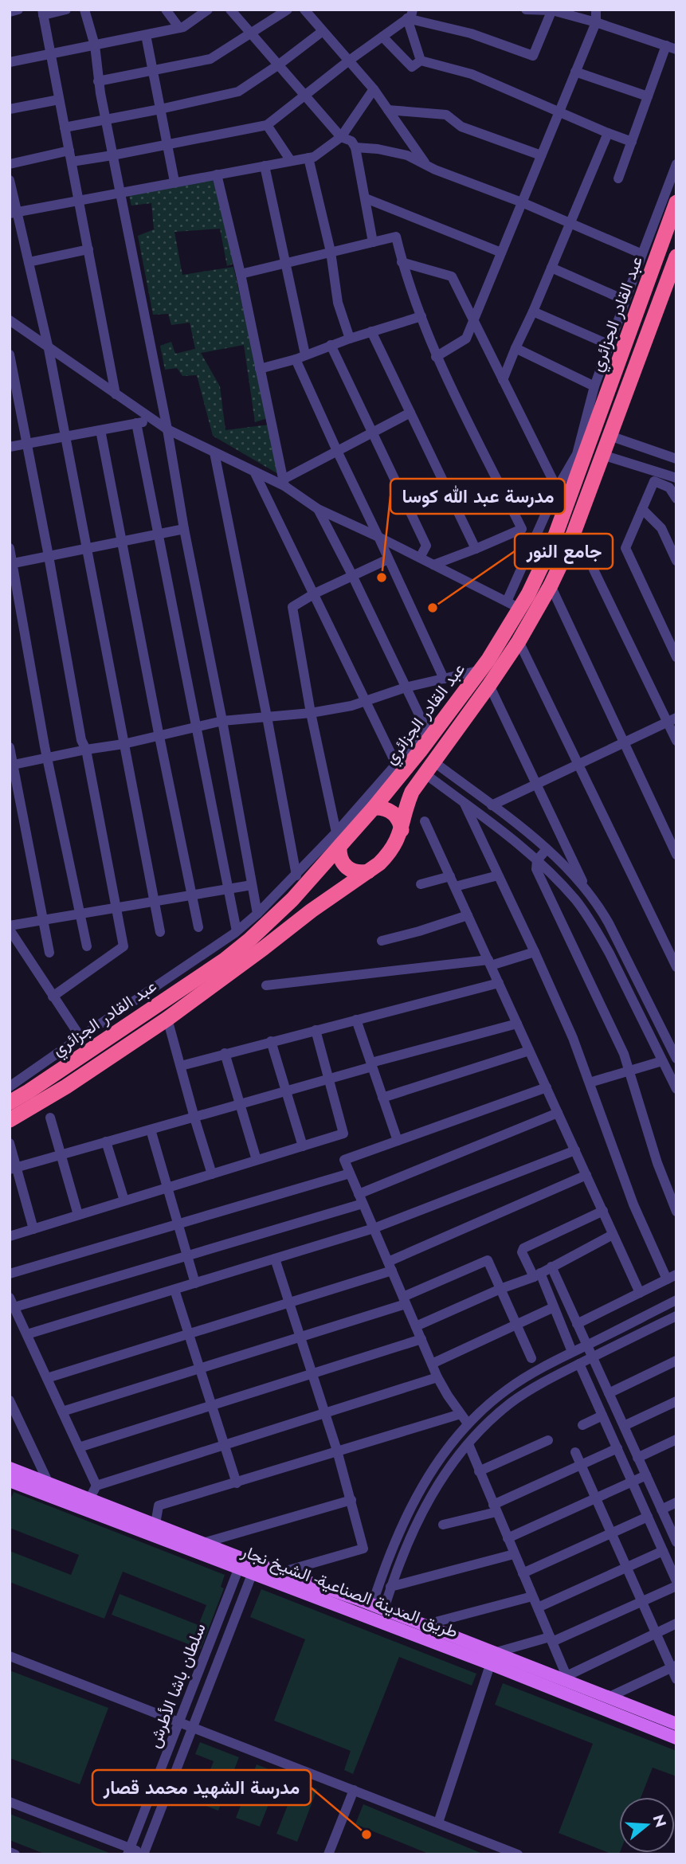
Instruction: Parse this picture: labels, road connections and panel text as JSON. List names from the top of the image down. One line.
{"streets":{"highway":["عبد القادر الجزائري"],"main road":["طريق المدينة الصناعية- الشيخ نجار"],"street":["سلطان باشا الأطرش"]},"crossings":[["طريق المدينة الصناعية- الشيخ نجار","سلطان باشا الأطرش"]],"places":["مدرسة عبد الله كوسا","جامع النور","مدرسة الشهيد محمد قصار"],"north":"right"}
